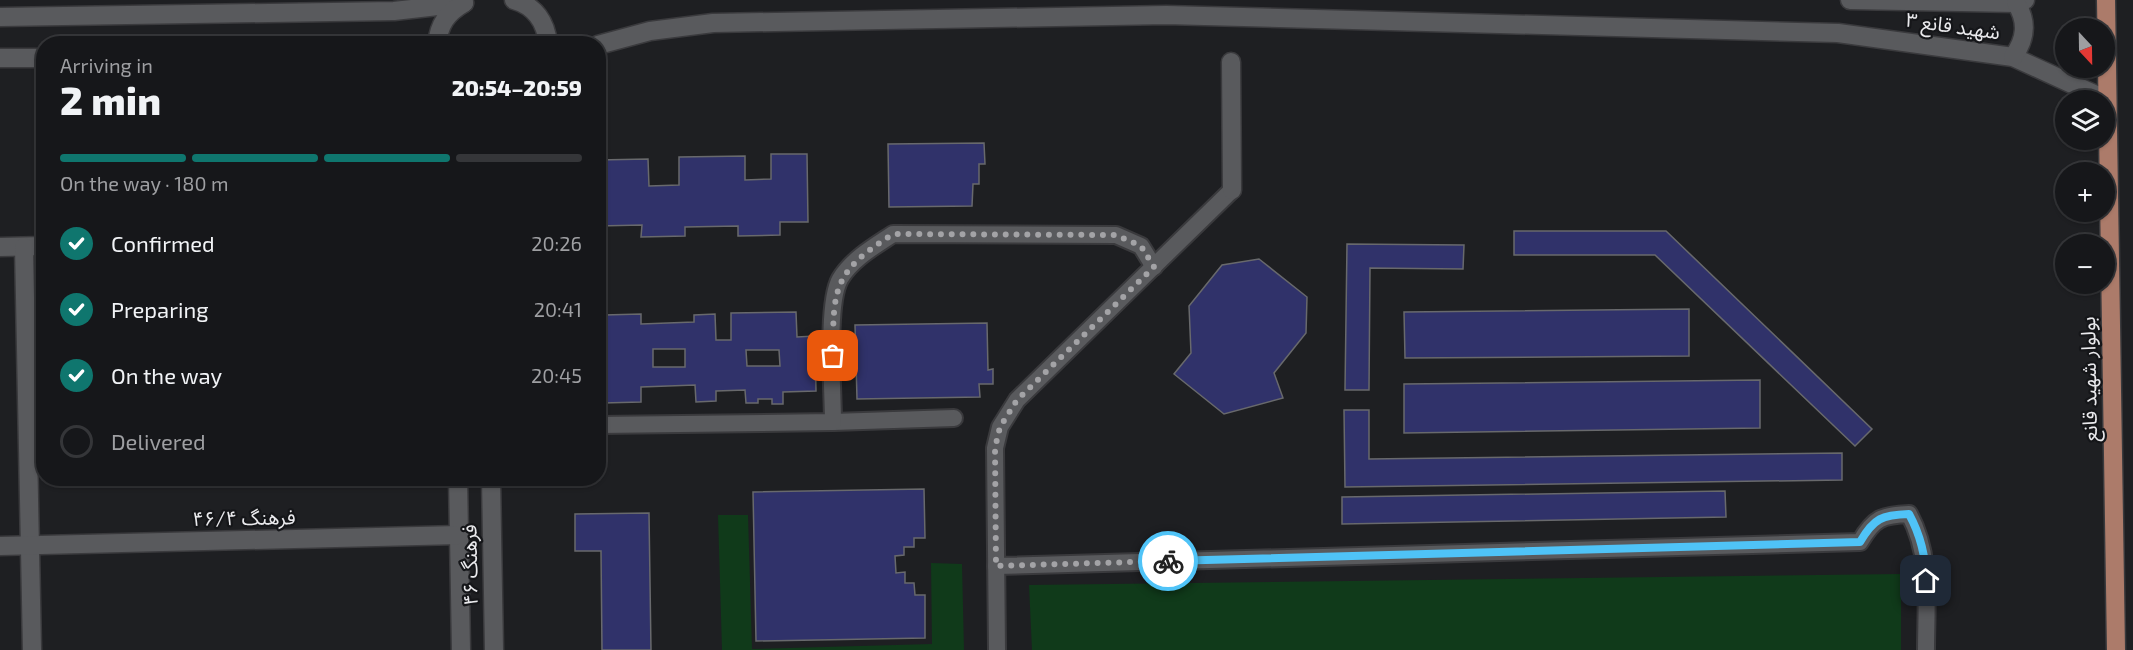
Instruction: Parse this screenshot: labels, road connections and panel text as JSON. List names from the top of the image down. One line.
{"streets":{"main road":["بولوار شهید قانع"],"street":["شهید قانع ۳","فرهنگ ۴۶/۴","فرهنگ ۴۶"]},"crossings":[["فرهنگ ۴۶/۴","فرهنگ ۴۶"]],"north":"bottom","page":{"map_buttons":["+","−"],"heading":["2 min","Arriving in","20:54–20:59"],"bar":"On the way · 180 m","list":[["Confirmed","20:26"],["Preparing","20:41"],["On the way","20:45"],"Delivered"]}}
